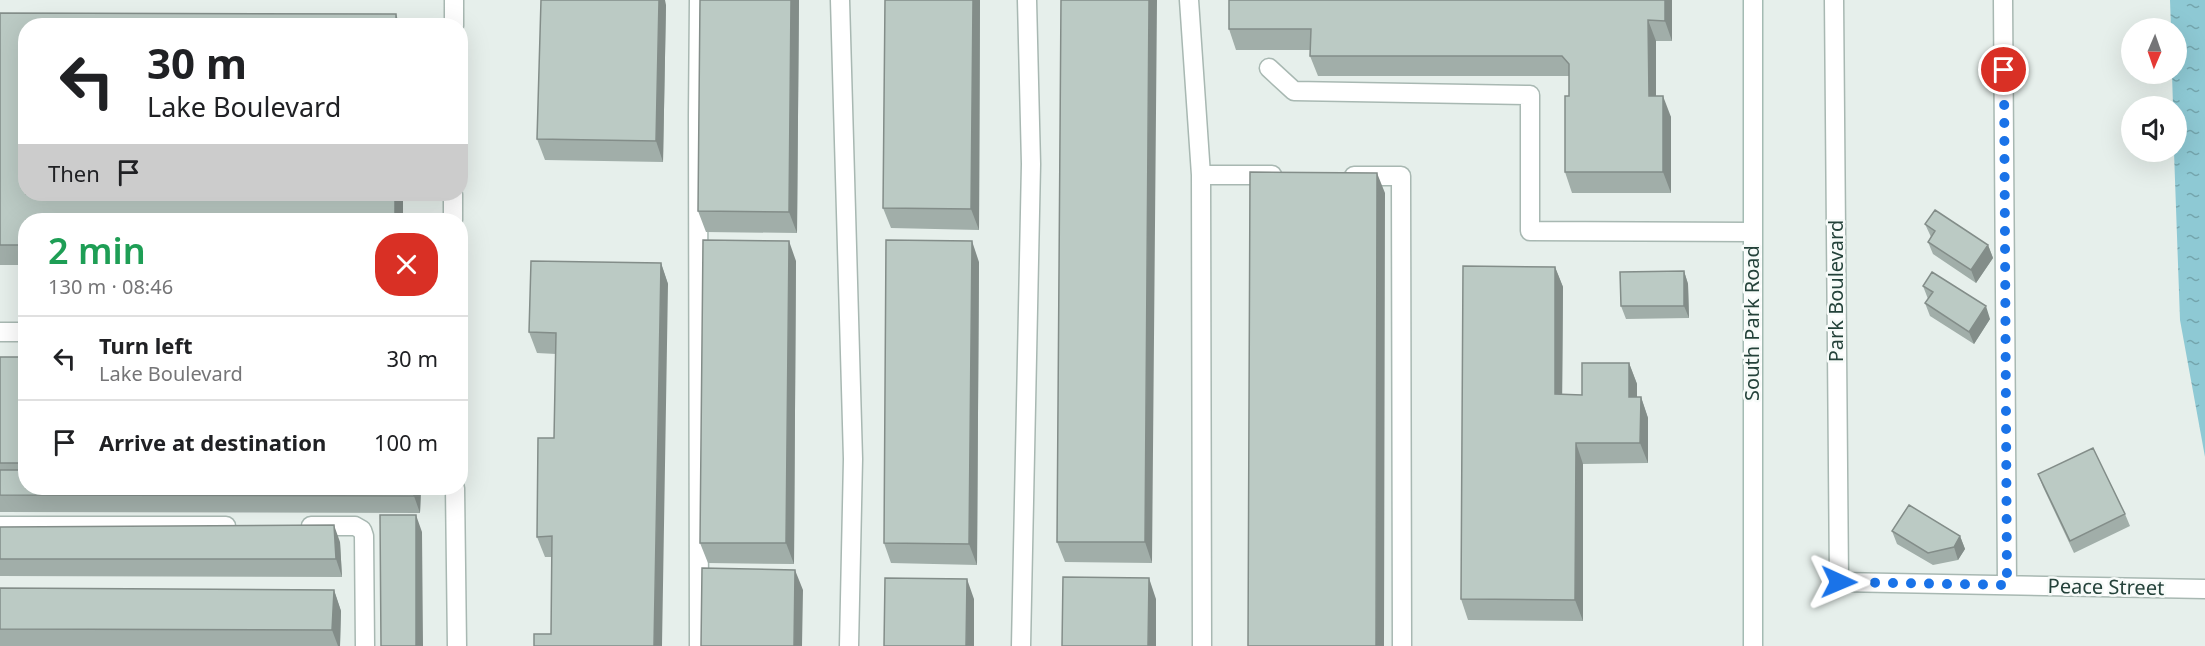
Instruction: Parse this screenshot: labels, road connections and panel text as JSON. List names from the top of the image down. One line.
{"streets":{"street":["Park Boulevard","South Park Road","Peace Street"]},"crossings":[["Park Boulevard","Peace Street"]],"north":"bottom","page":{"turn":["30 m","Lake Boulevard"],"then":"Then","heading":["2 min","130 m · 08:46"],"list":[{"name":"Turn left","note":"Lake Boulevard","value":"30 m"},{"name":"Arrive at destination","value":"100 m"}]}}
